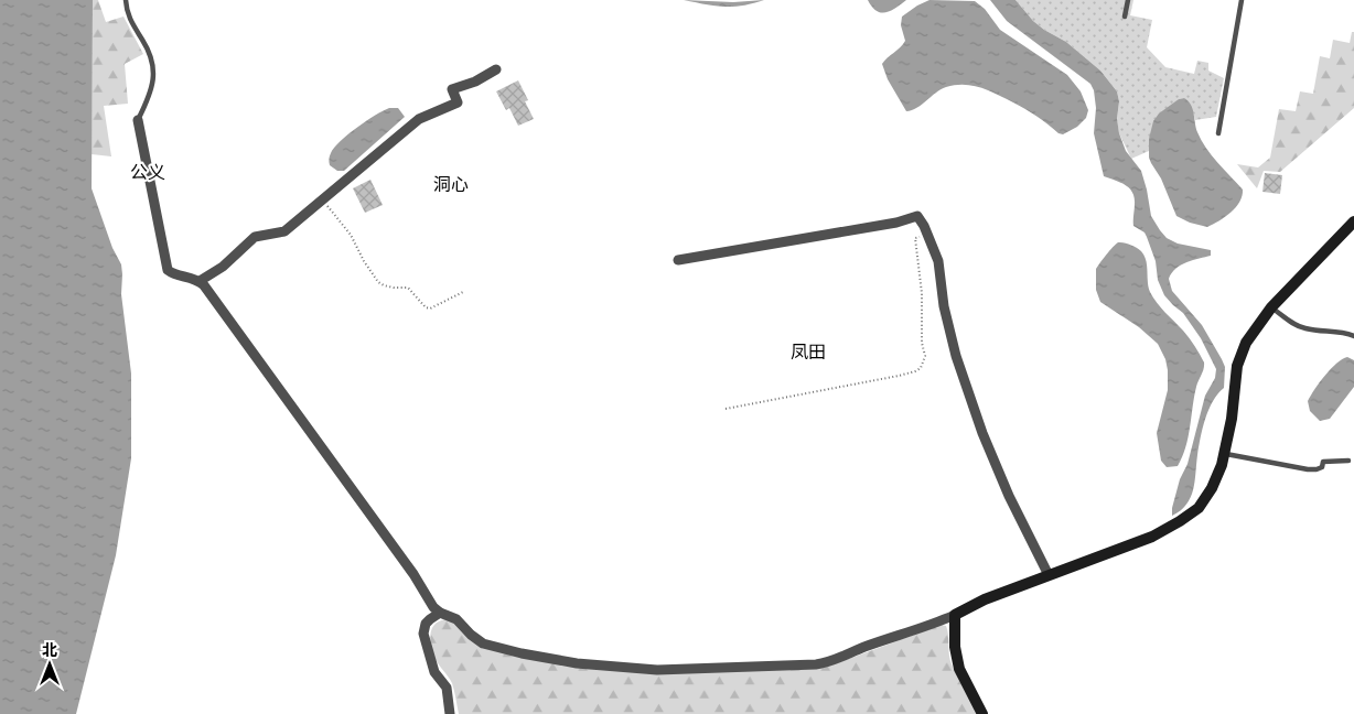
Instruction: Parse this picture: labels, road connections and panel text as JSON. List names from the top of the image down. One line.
{"districts":["公义","洞心","凤田"],"north":"top"}
